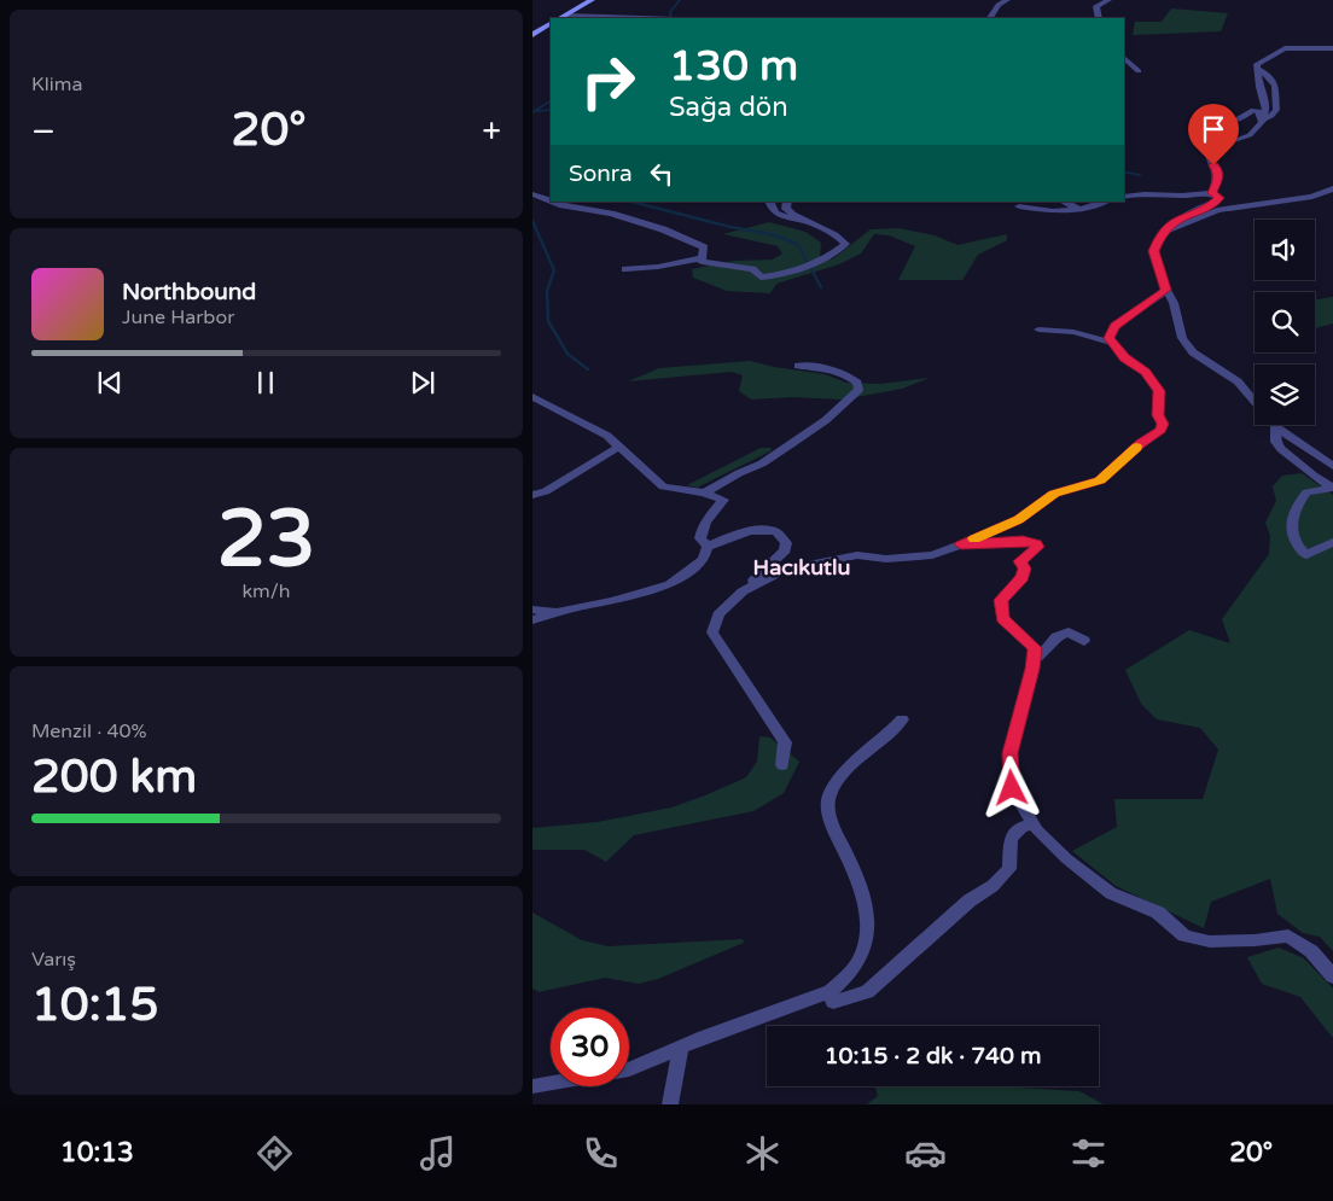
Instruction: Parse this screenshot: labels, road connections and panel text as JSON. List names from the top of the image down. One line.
{"districts":["Hacıkutlu"],"page":{"tile":["Klima",["23","km/h"],["Menzil · 40%","200 km"],["Varış","10:15"]],"turn":["130 m","Sağa dön"],"heat":["−","20°","+"],"then":"Sonra","song":["Northbound","June Harbor"],"limit":"30","trip":"10:15 · 2 dk · 740 m","tabs":["10:13","20°"]}}
